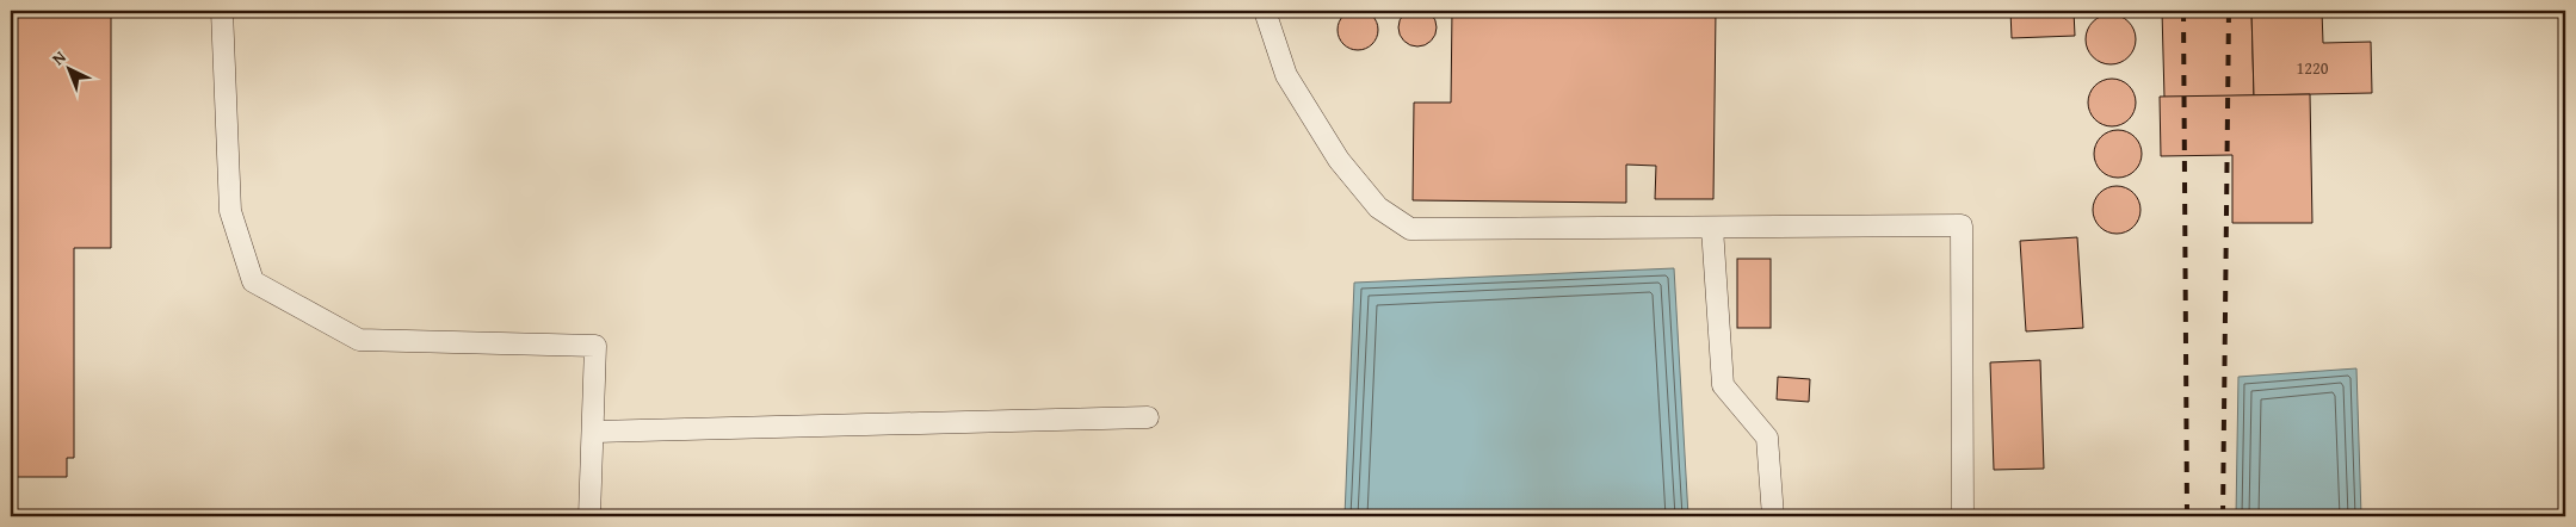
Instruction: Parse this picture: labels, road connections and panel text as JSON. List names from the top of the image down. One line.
{"house_numbers":["1220"],"north":"top left"}
